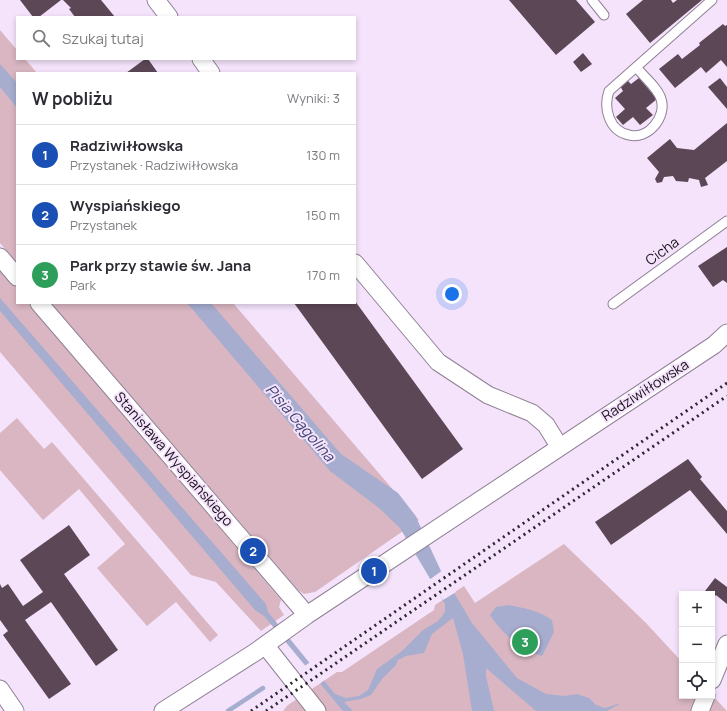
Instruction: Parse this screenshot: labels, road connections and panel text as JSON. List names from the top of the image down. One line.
{"streets":{"street":["Radziwiłłowska","Stanisława Wyspiańskiego"],"lane":["Cicha"]},"crossings":[["Radziwiłłowska","Stanisława Wyspiańskiego"]],"water":["Pisia Gągolina"],"page":{"search":"Szukaj tutaj","heading":["W pobliżu","Wyniki: 3"],"list":[{"mark":"1","name":"Radziwiłłowska","note":"Przystanek · Radziwiłłowska","value":"130 m"},{"mark":"2","name":"Wyspiańskiego","note":"Przystanek","value":"150 m"},{"mark":"3","name":"Park przy stawie św. Jana","note":"Park","value":"170 m"}],"pins":["2","1","3"],"map_buttons":["+","−"]}}
